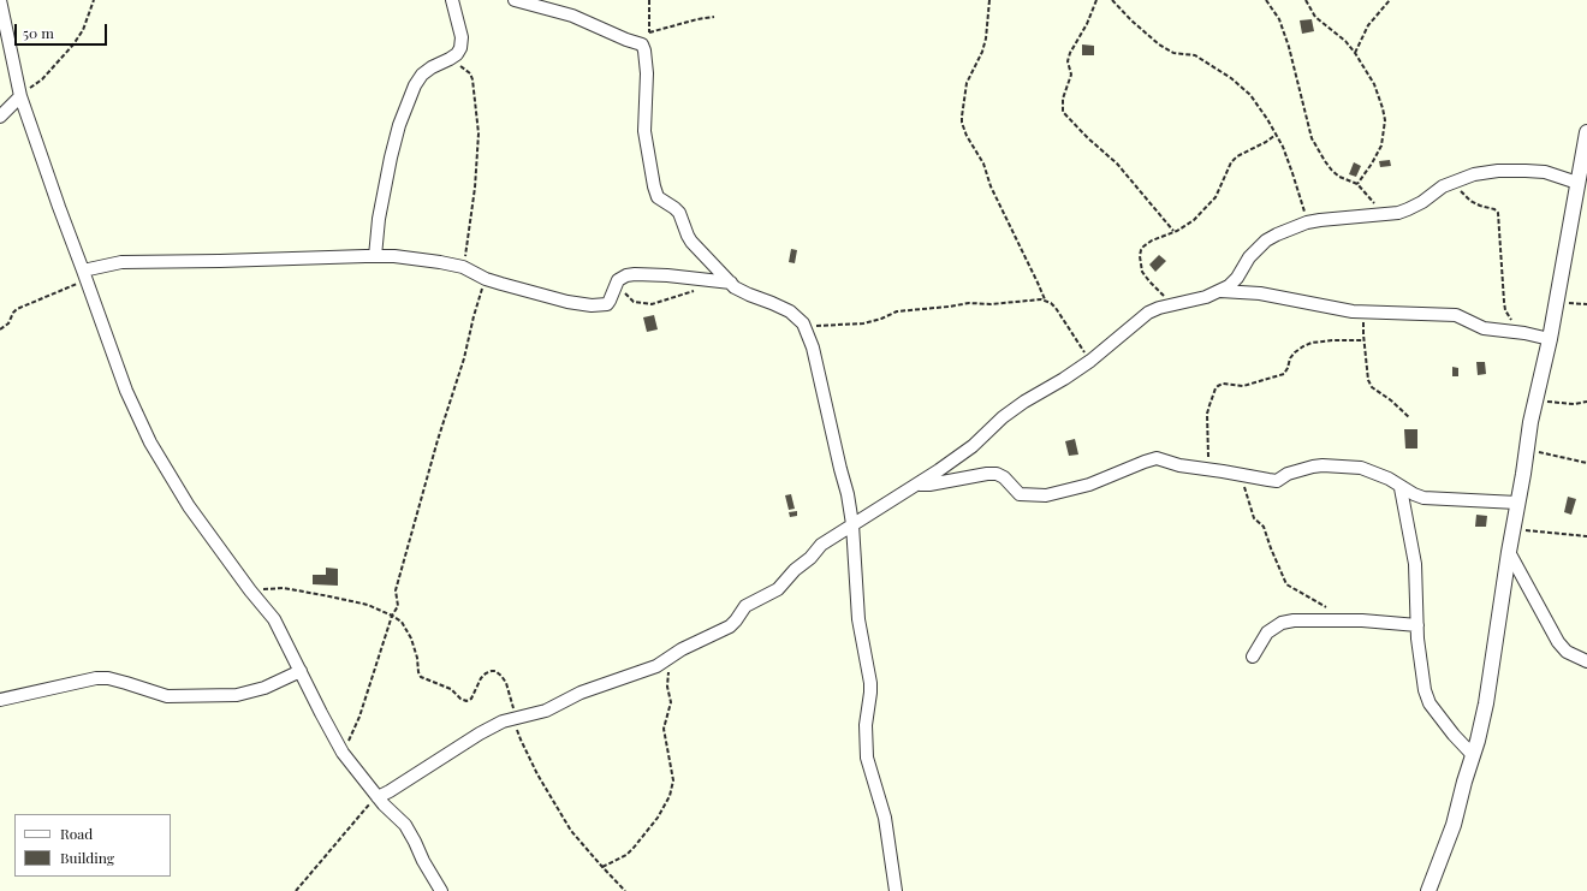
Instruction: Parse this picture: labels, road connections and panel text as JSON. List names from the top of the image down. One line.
{"legend":["Road","Building"],"scale_bar":"50 m"}
